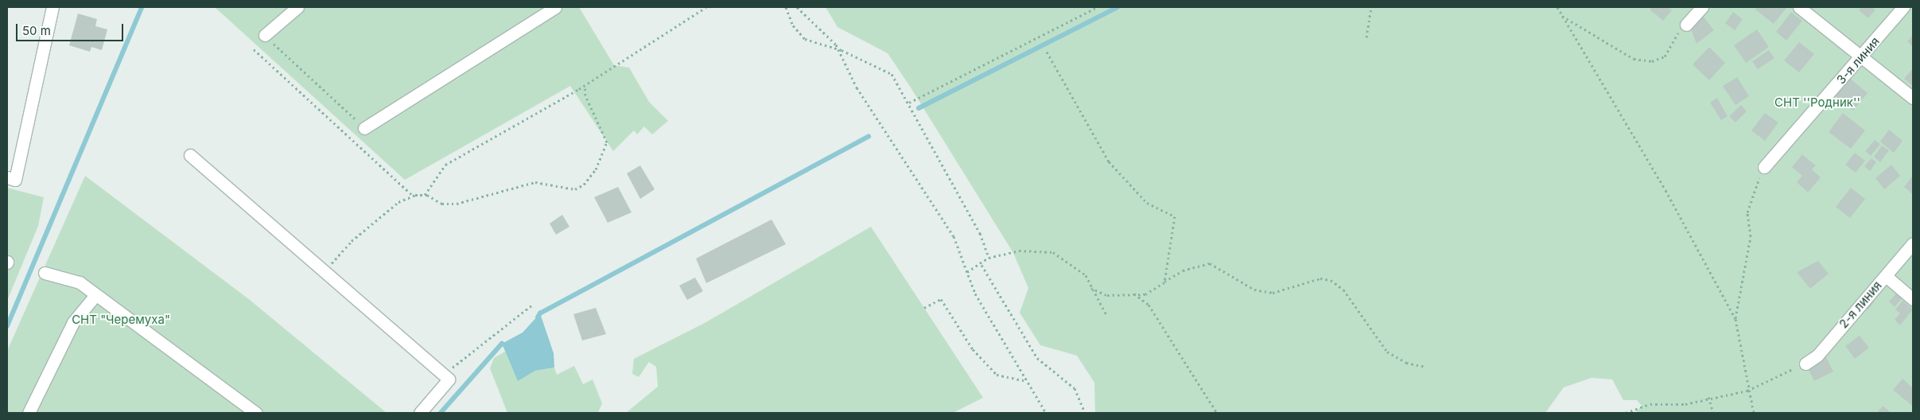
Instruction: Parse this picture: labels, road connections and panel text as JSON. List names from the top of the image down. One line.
{"streets":{"street":["3-я линия","2-я линия"]},"parks":["СНТ ''Родник''","СНТ \"Черемуха\""],"scale_bar":"50 m"}
